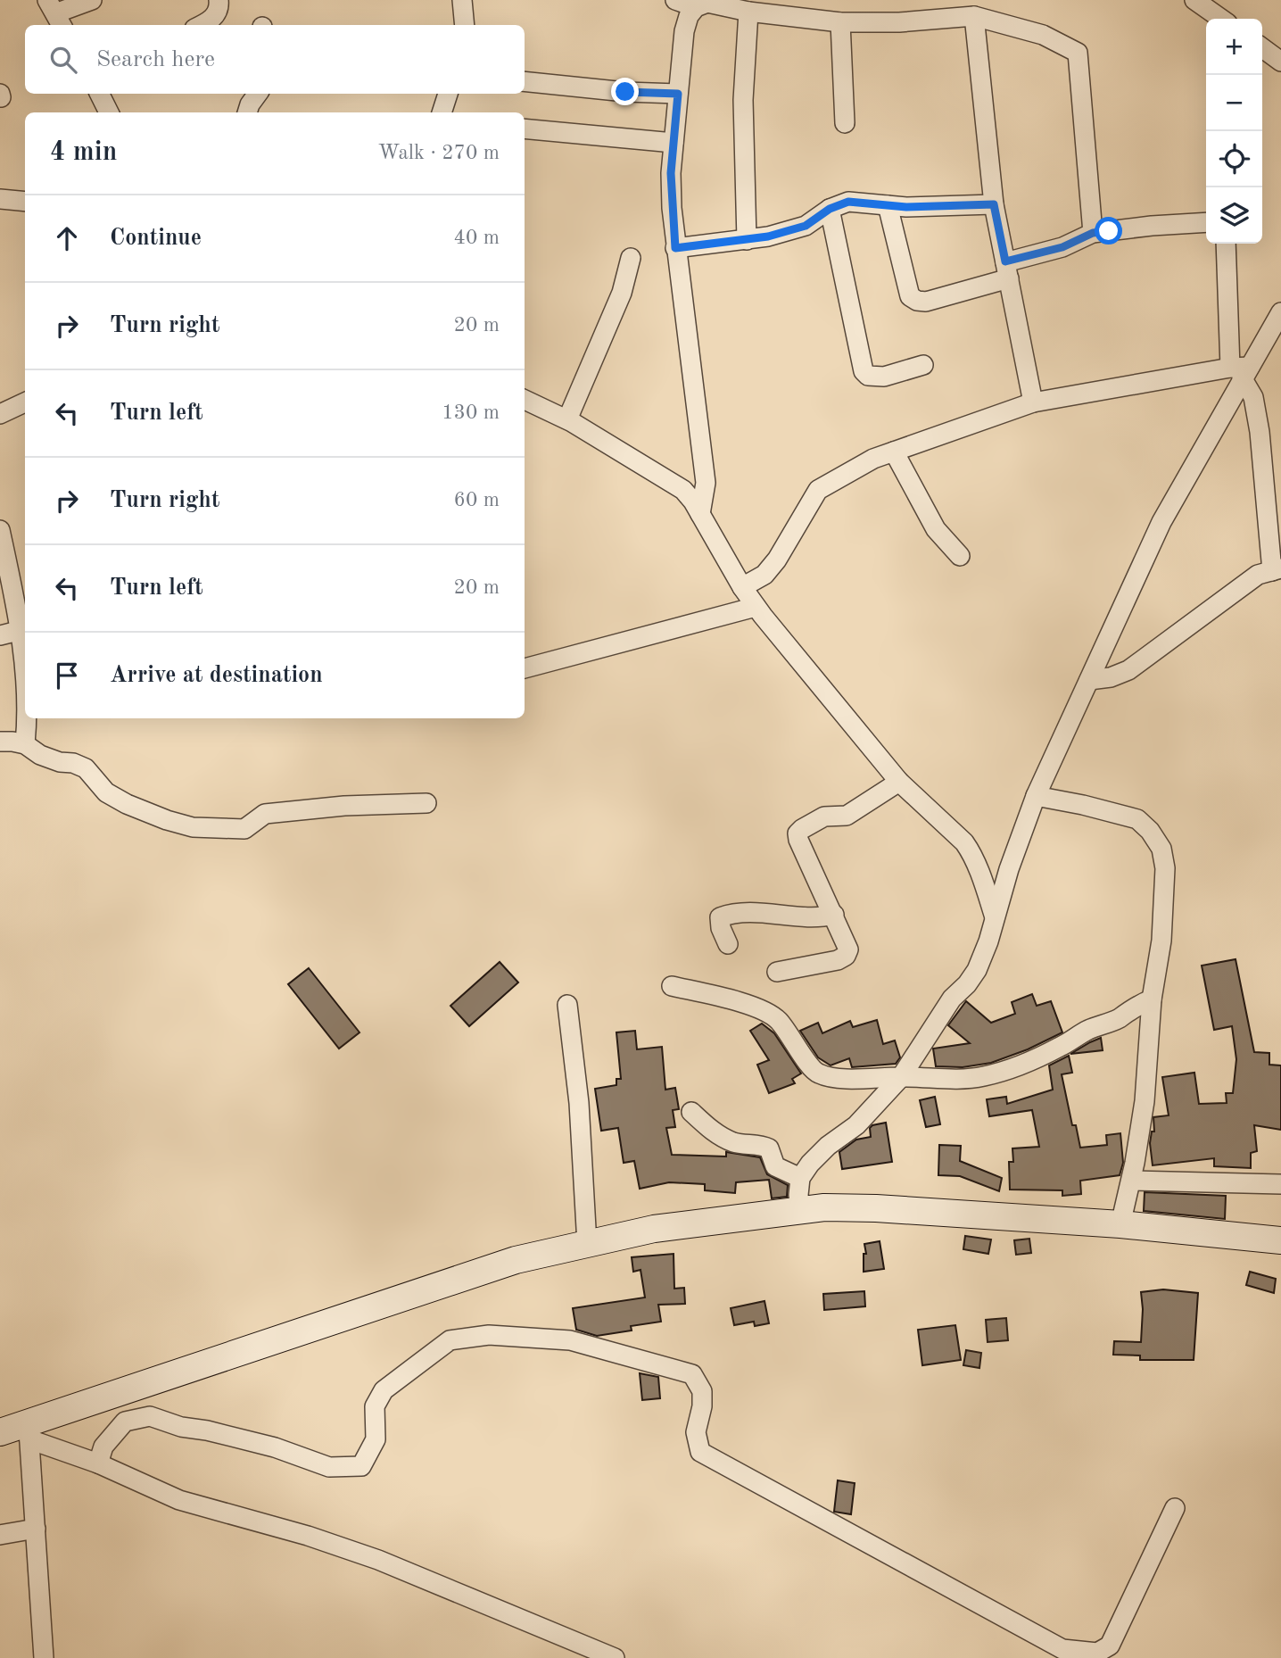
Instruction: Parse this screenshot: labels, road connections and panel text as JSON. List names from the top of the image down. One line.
{"page":{"map_buttons":["+","−"],"search":"Search here","heading":["4 min","Walk · 270 m"],"list":[["Continue","40 m"],["Turn right","20 m"],["Turn left","130 m"],["Turn right","60 m"],["Turn left","20 m"],"Arrive at destination"]}}
